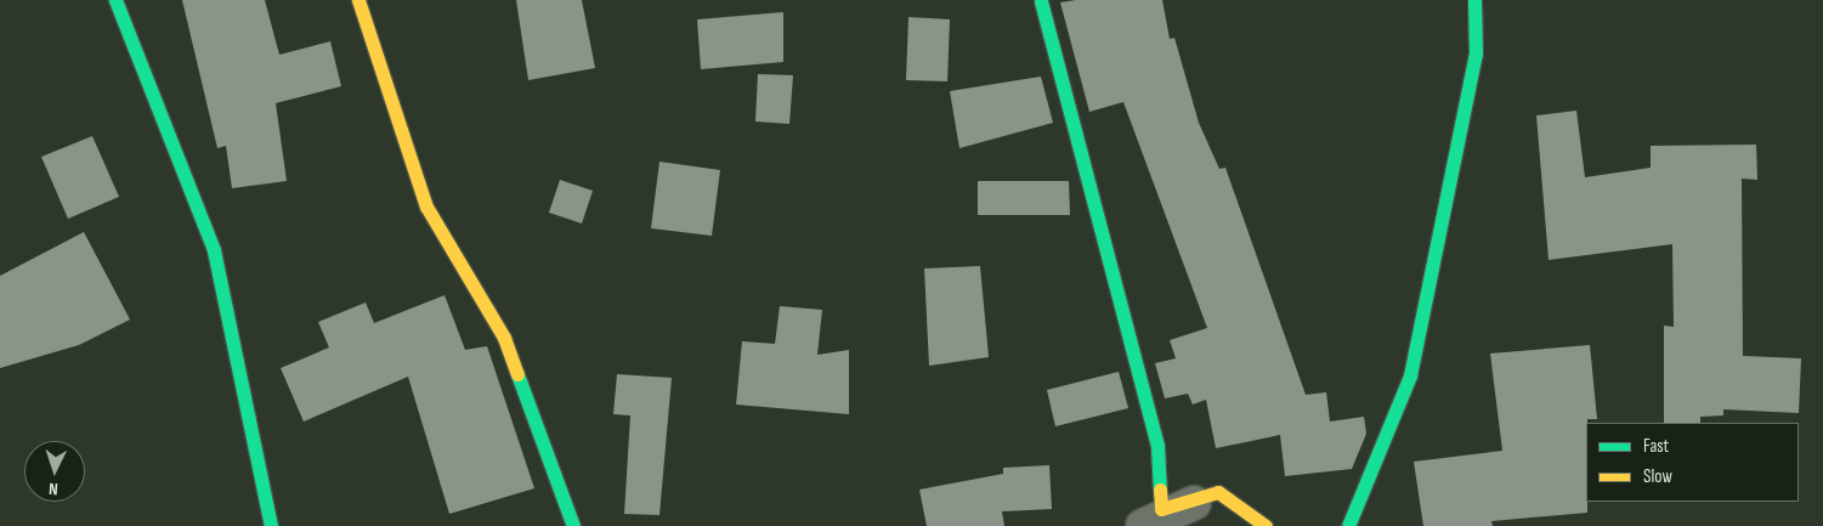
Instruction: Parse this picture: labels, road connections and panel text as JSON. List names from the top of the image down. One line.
{"legend":["Fast","Slow"],"north":"bottom"}
